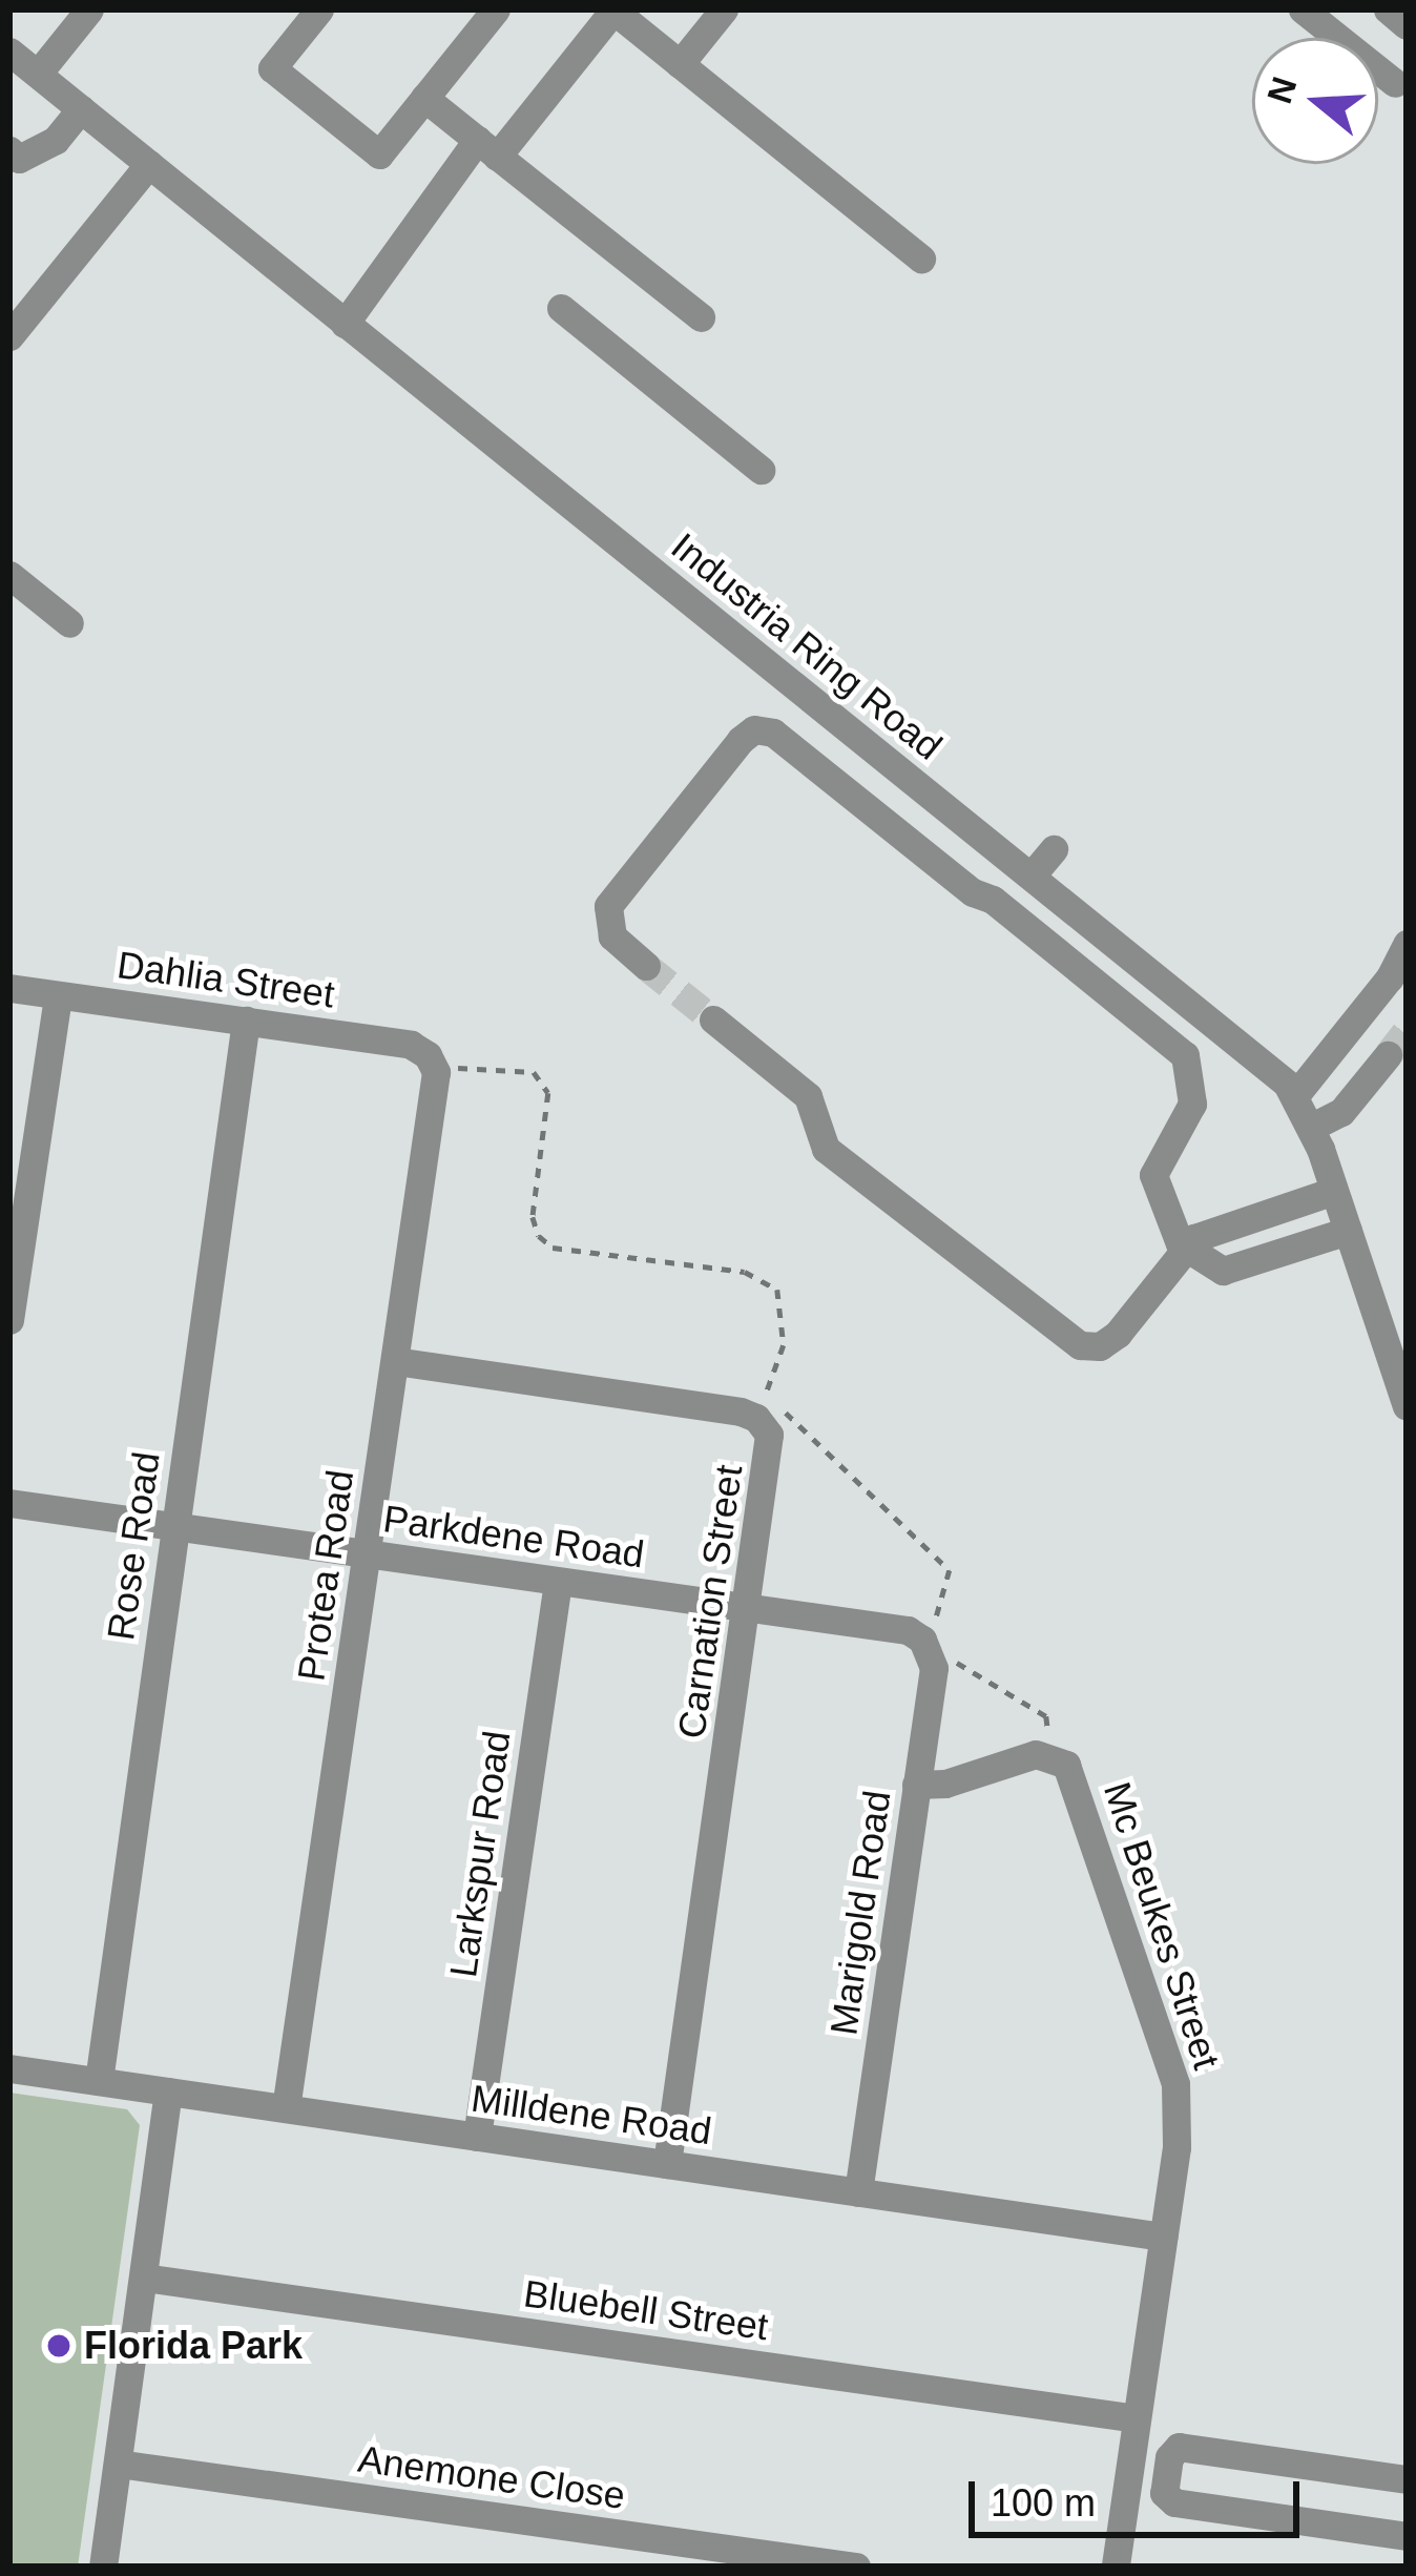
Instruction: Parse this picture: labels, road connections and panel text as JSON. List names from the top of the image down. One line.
{"streets":{"street":["Industria Ring Road","Dahlia Street","Parkdene Road","Rose Road","Protea Road","Carnation Street","Larkspur Road","Marigold Road","Mc Beukes Street","Milldene Road","Bluebell Street","Anemone Close"]},"crossings":[["Dahlia Street","Rose Road"],["Dahlia Street","Protea Road"],["Parkdene Road","Rose Road"],["Parkdene Road","Protea Road"],["Parkdene Road","Carnation Street"],["Parkdene Road","Larkspur Road"],["Parkdene Road","Marigold Road"],["Rose Road","Milldene Road"],["Protea Road","Carnation Street"],["Protea Road","Milldene Road"],["Carnation Street","Milldene Road"],["Larkspur Road","Milldene Road"],["Marigold Road","Mc Beukes Street"],["Marigold Road","Milldene Road"],["Mc Beukes Street","Milldene Road"],["Mc Beukes Street","Bluebell Street"]],"places":["Florida Park"],"scale_bar":"100 m","north":"left"}
